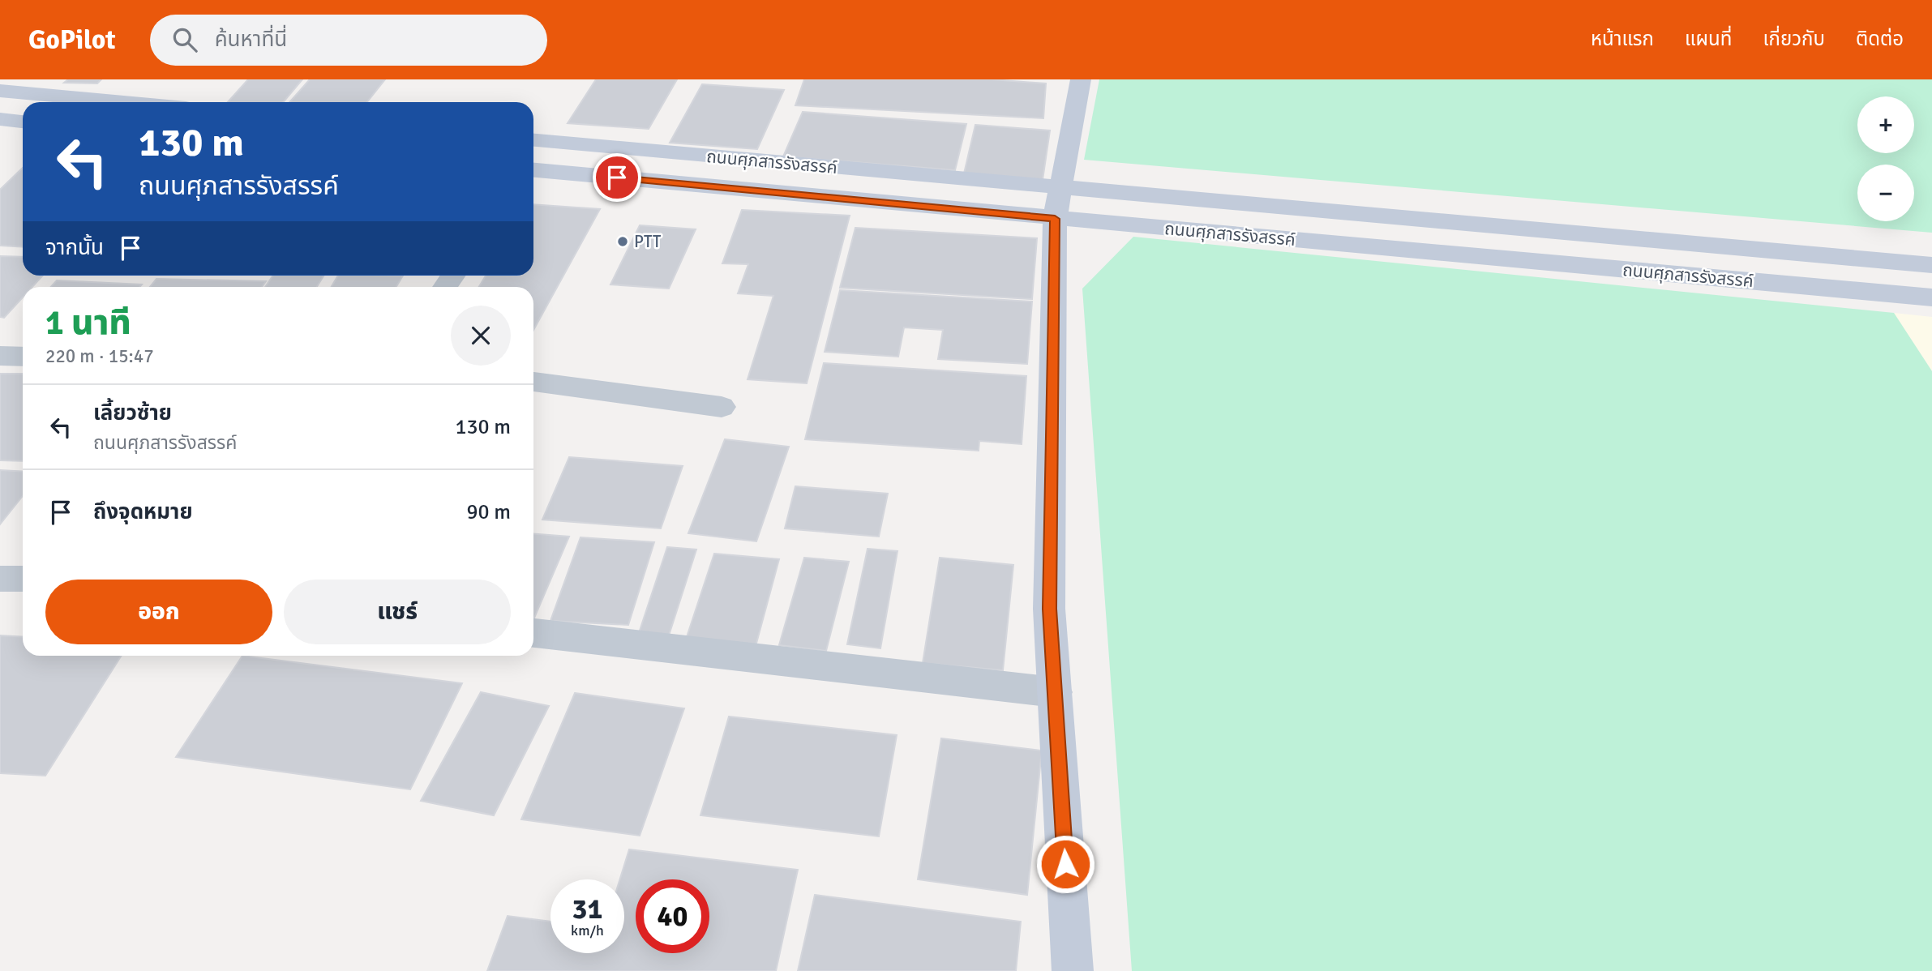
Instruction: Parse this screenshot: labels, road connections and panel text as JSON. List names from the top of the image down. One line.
{"streets":{"street":["ถนนศุภสารรังสรรค์"]},"places":["PTT"],"page":{"header":"GoPilot","search":"ค้นหาที่นี่","nav":["หน้าแรก","แผนที่","เกี่ยวกับ","ติดต่อ"],"map_buttons":["+","−"],"turn":["130 m","ถนนศุภสารรังสรรค์"],"then":"จากนั้น","heading":["1 นาที","220 m · 15:47"],"list":[{"name":"เลี้ยวซ้าย","note":"ถนนศุภสารรังสรรค์","value":"130 m"},{"name":"ถึงจุดหมาย","value":"90 m"}],"buttons":["ออก","แชร์"],"speed":"31 km/h","limit":"40"}}
